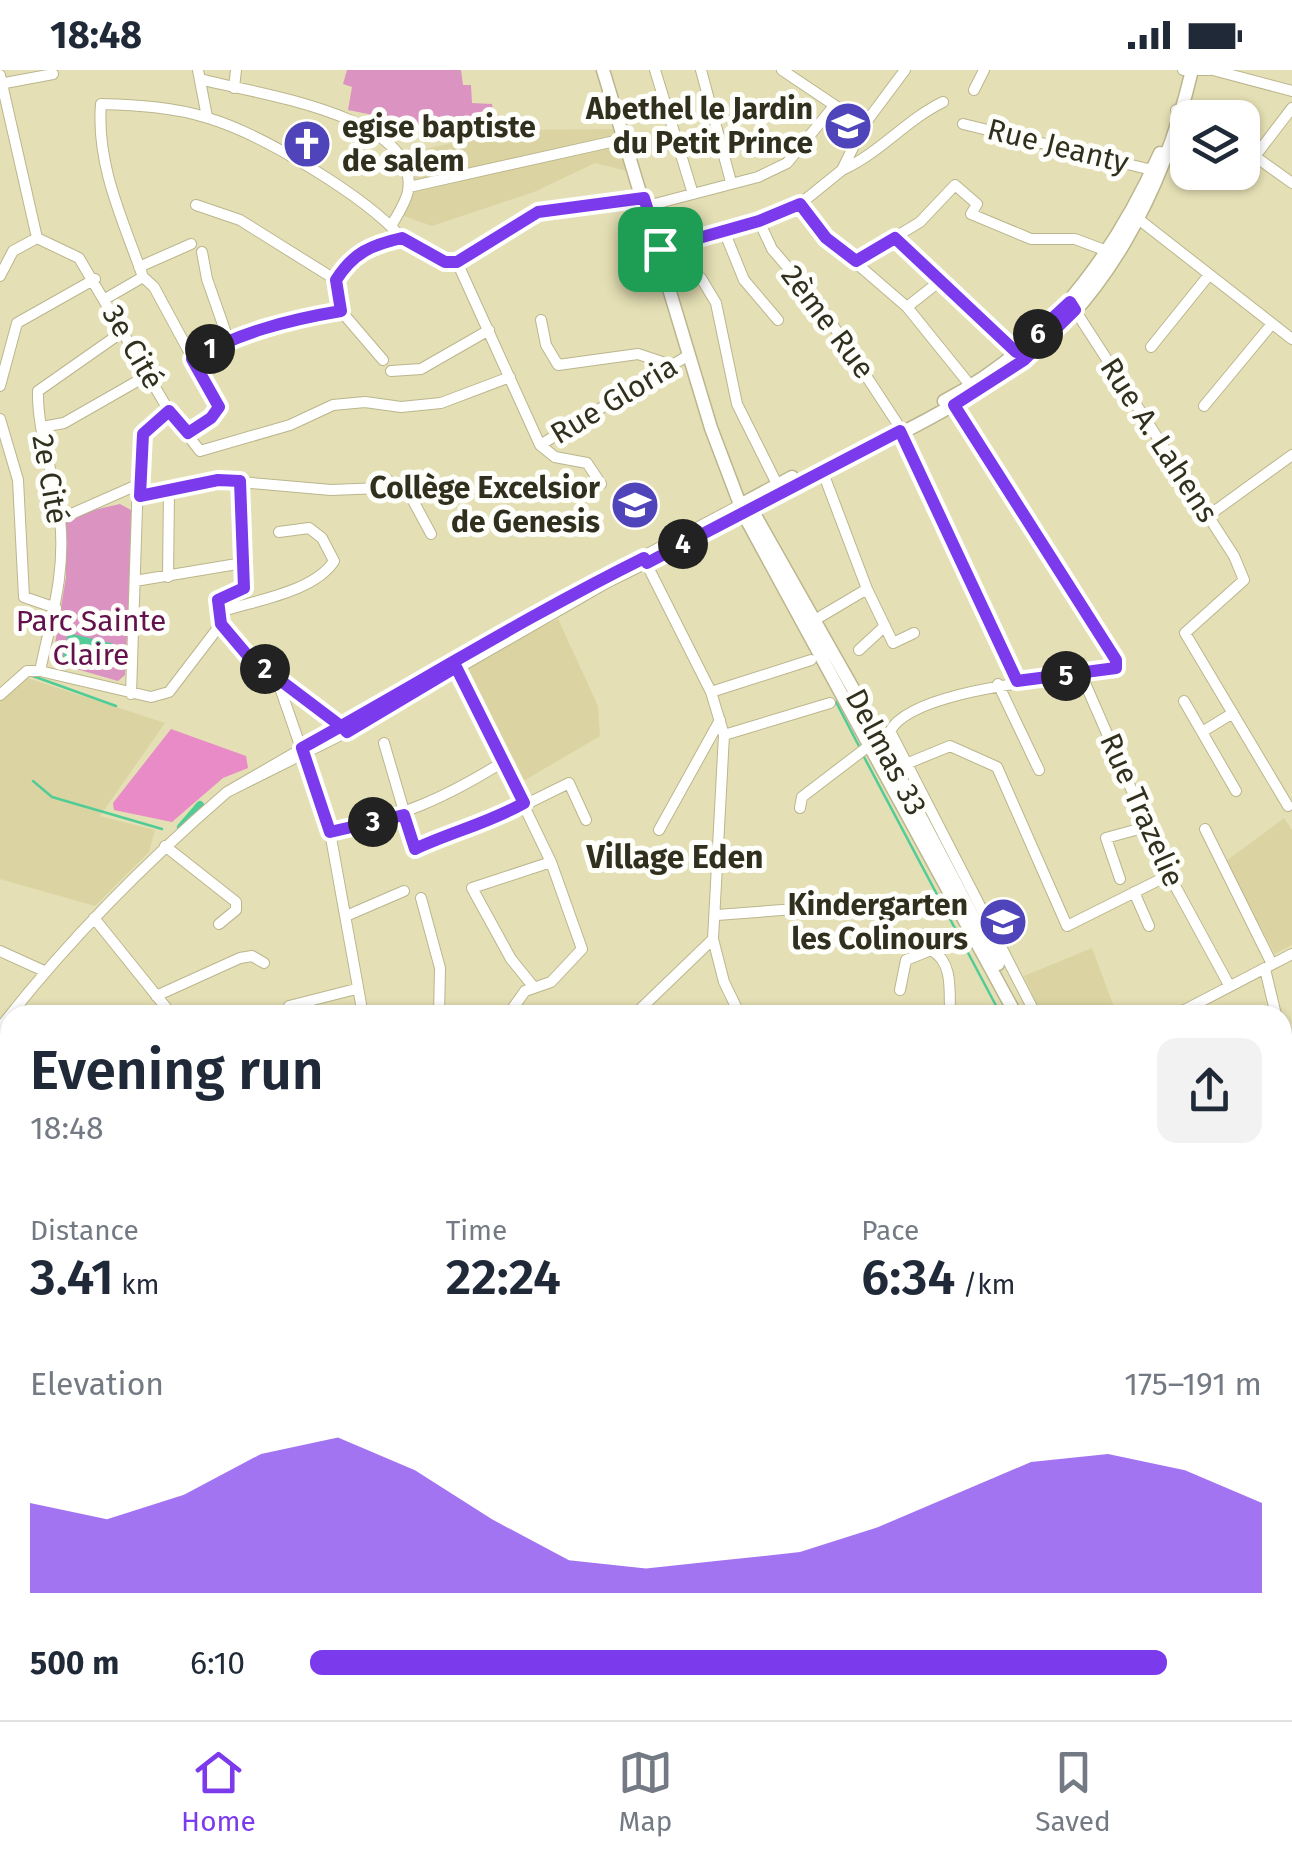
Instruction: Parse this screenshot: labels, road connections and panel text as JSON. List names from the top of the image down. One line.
{"streets":{"main road":["Delmas 33"],"street":["Rue Jeanty","2ème Rue","3e Cité","Rue Gloria","Rue A. Lahens","2e Cité","Rue Trazelie"]},"crossings":[["3e Cité","2e Cité"],["Rue Gloria","Delmas 33"]],"districts":["Village Eden"],"parks":["Parc Sainte Claire"],"places":{"school or university":["Abethel le Jardin du Petit Prince","Collège Excelsior de Genesis","Kindergarten les Colinours"],"church":["egise baptiste de salem"]},"page":{"status":"18:48","pins":["6","1","4","2","5","3"],"heading":["Evening run","18:48"],"stats":[["Distance","3.41 km"],["Time","22:24"],["Pace","6:34 /km"]],"chart":["Elevation","175–191 m"],"list":[{"name":"500 m","note":"6:10"}],"tabs":["Home","Map","Saved"]}}
